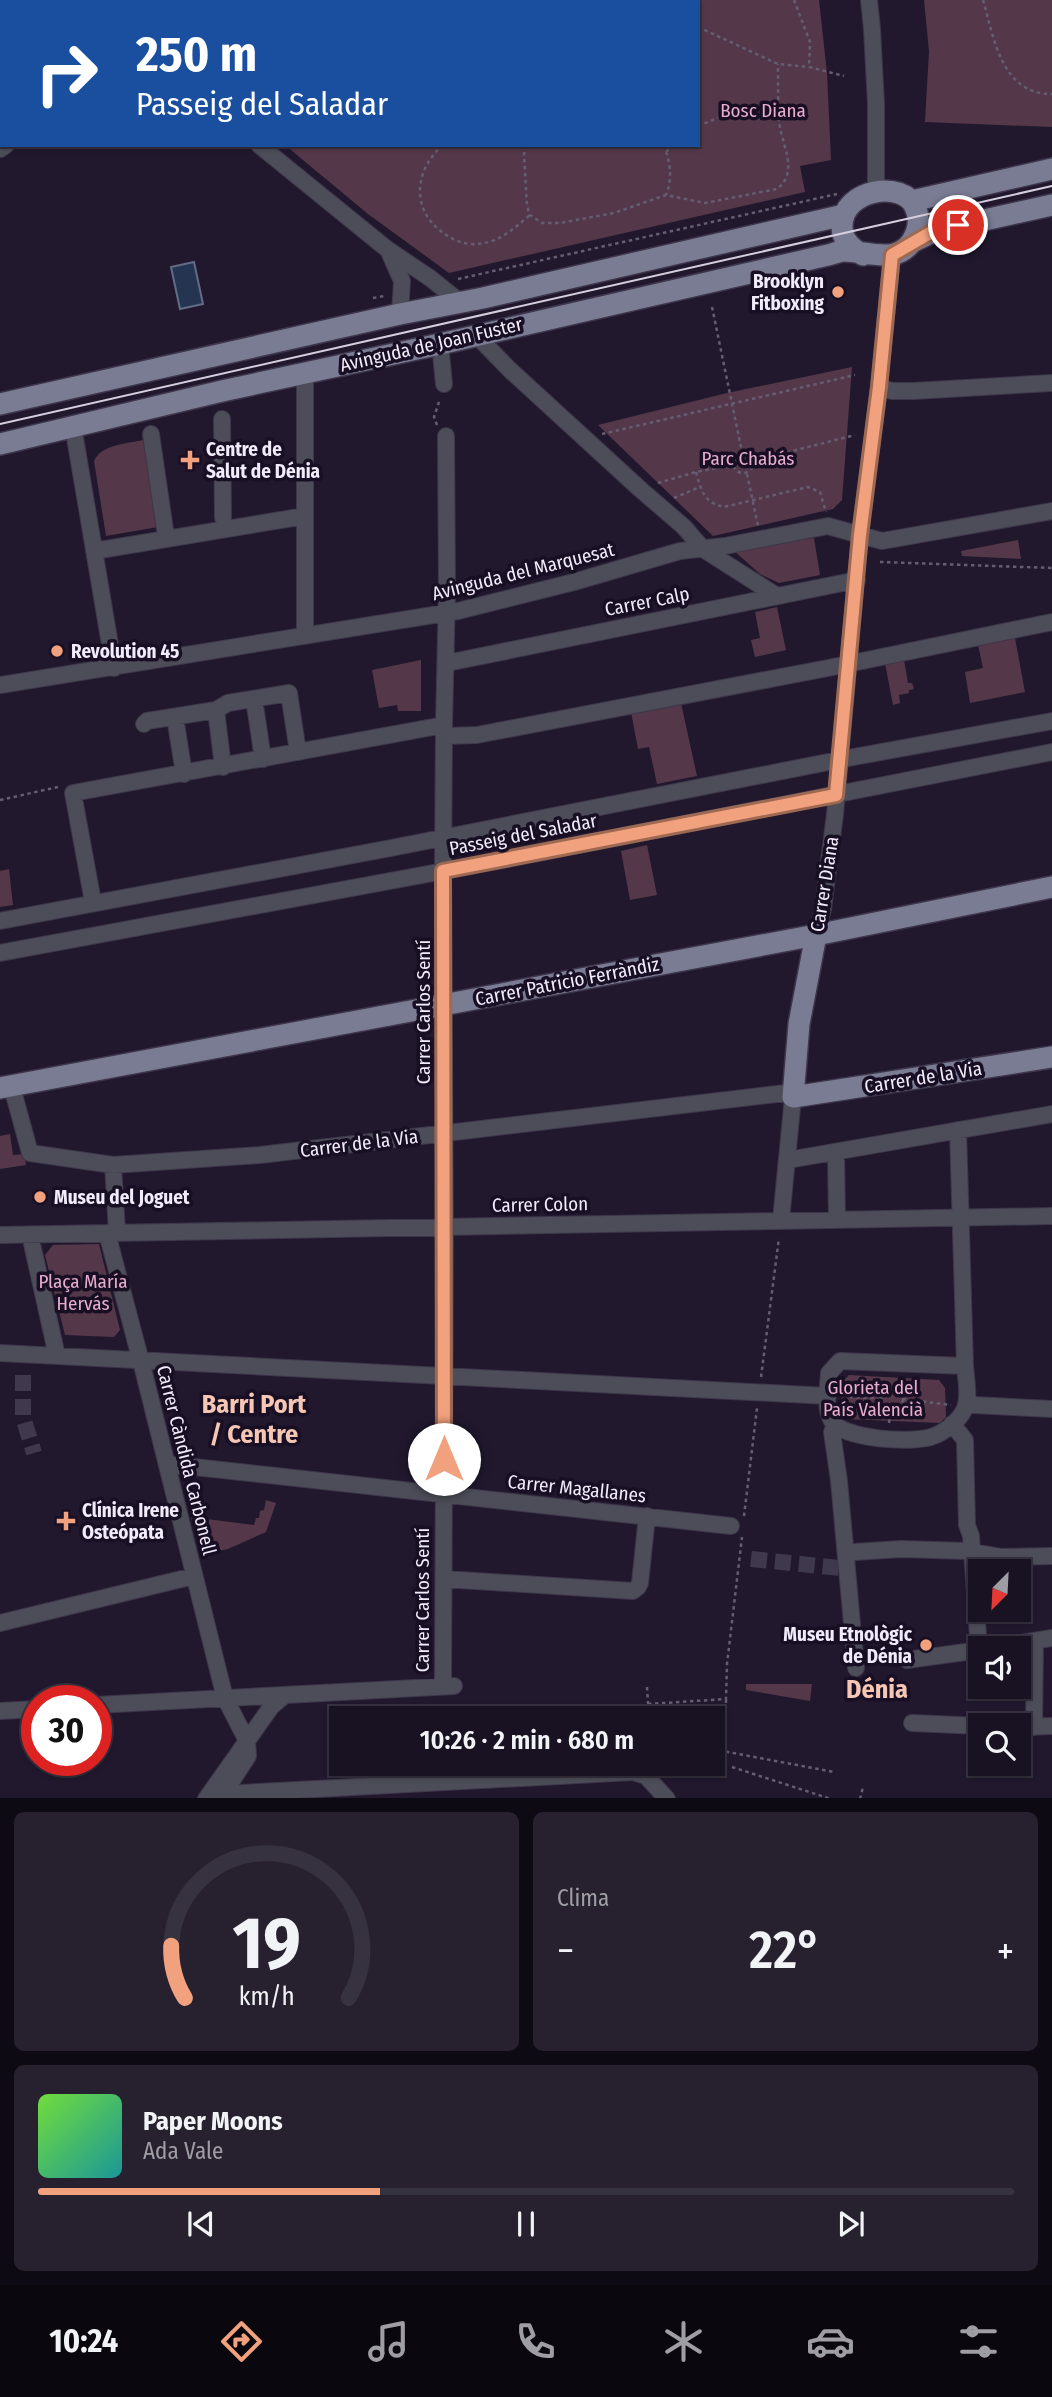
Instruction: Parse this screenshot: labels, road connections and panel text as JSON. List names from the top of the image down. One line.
{"streets":{"main road":["Avinguda de Joan Fuster","Carrer Diana","Carrer Patricio Ferràndiz","Carrer de la Via"],"street":["Avinguda del Marquesat","Carrer Calp","Passeig del Saladar","Carrer Carlos Sentí","Carrer Colon","Carrer Càndida Carbonell","Carrer Magallanes"]},"crossings":[["Avinguda de Joan Fuster","Carrer Diana"],["Avinguda del Marquesat","Carrer Diana"],["Avinguda del Marquesat","Carrer Carlos Sentí"],["Carrer Calp","Carrer Diana"],["Carrer Calp","Carrer Carlos Sentí"],["Passeig del Saladar","Carrer Diana"],["Passeig del Saladar","Carrer Carlos Sentí"],["Carrer Diana","Carrer Patricio Ferràndiz"],["Carrer Diana","Carrer de la Via"],["Carrer Diana","Carrer Colon"],["Carrer Patricio Ferràndiz","Carrer Carlos Sentí"],["Carrer Patricio Ferràndiz","Carrer de la Via"],["Carrer Carlos Sentí","Carrer de la Via"],["Carrer Carlos Sentí","Carrer Colon"],["Carrer Carlos Sentí","Carrer Magallanes"],["Carrer de la Via","Carrer Càndida Carbonell"],["Carrer Colon","Carrer Càndida Carbonell"],["Carrer Càndida Carbonell","Carrer Magallanes"]],"districts":["Barri Port / Centre","Dénia"],"parks":["Bosc Diana","Parc Chabás","Plaça María Hervás","Glorieta del País Valencià"],"places":{"other":["Brooklyn Fitboxing","Revolution 45","Museu del Joguet","Museu Etnològic de Dénia"],"health":["Centre de Salut de Dénia","Clínica Irene Osteópata"]},"north":"bottom left","page":{"turn":["250 m","Passeig del Saladar"],"limit":"30","trip":"10:26 · 2 min · 680 m","tile":"Clima","heat":["−","22°","+"],"song":["Paper Moons","Ada Vale"],"tabs":"10:24","gauge":["19","km/h"]}}
